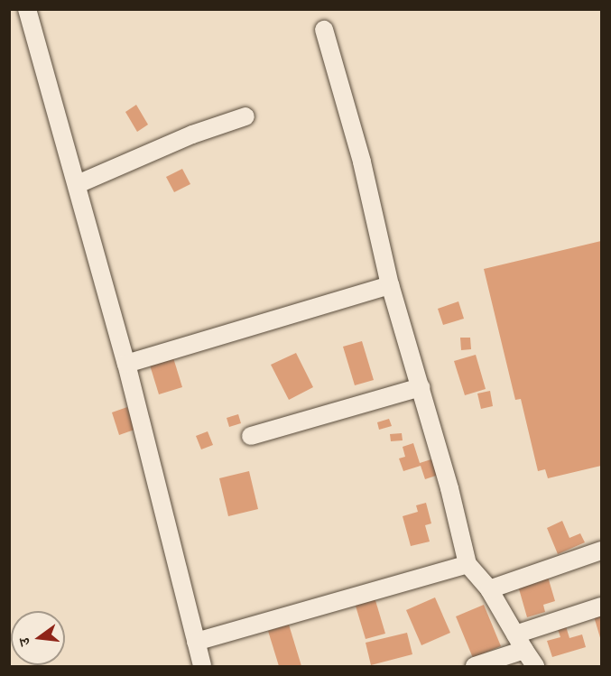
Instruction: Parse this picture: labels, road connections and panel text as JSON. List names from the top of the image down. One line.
{"north":"left"}
